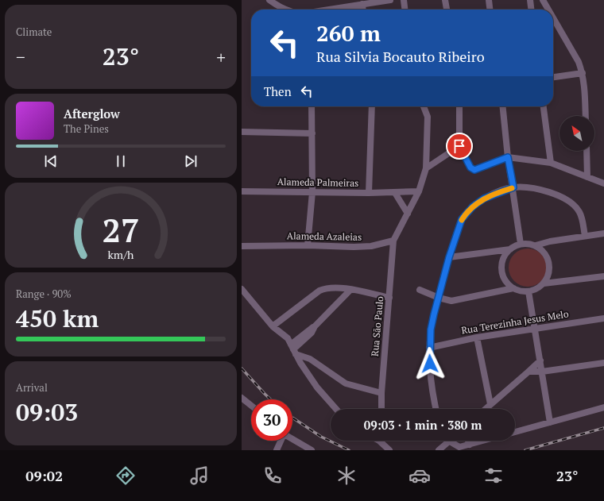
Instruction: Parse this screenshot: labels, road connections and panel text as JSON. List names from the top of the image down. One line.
{"streets":{"street":["Alameda Palmeiras","Alameda Azaleias","Rua Terezinha Jesus Melo","Rua São Paulo"]},"crossings":[["Alameda Azaleias","Rua São Paulo"]],"north":"top left","page":{"tile":["Climate",["Range · 90%","450 km"],["Arrival","09:03"]],"turn":["260 m","Rua Silvia Bocauto Ribeiro"],"heat":["−","23°","+"],"then":"Then","song":["Afterglow","The Pines"],"limit":"30","trip":"09:03 · 1 min · 380 m","tabs":["09:02","23°"],"gauge":["27","km/h"]}}
